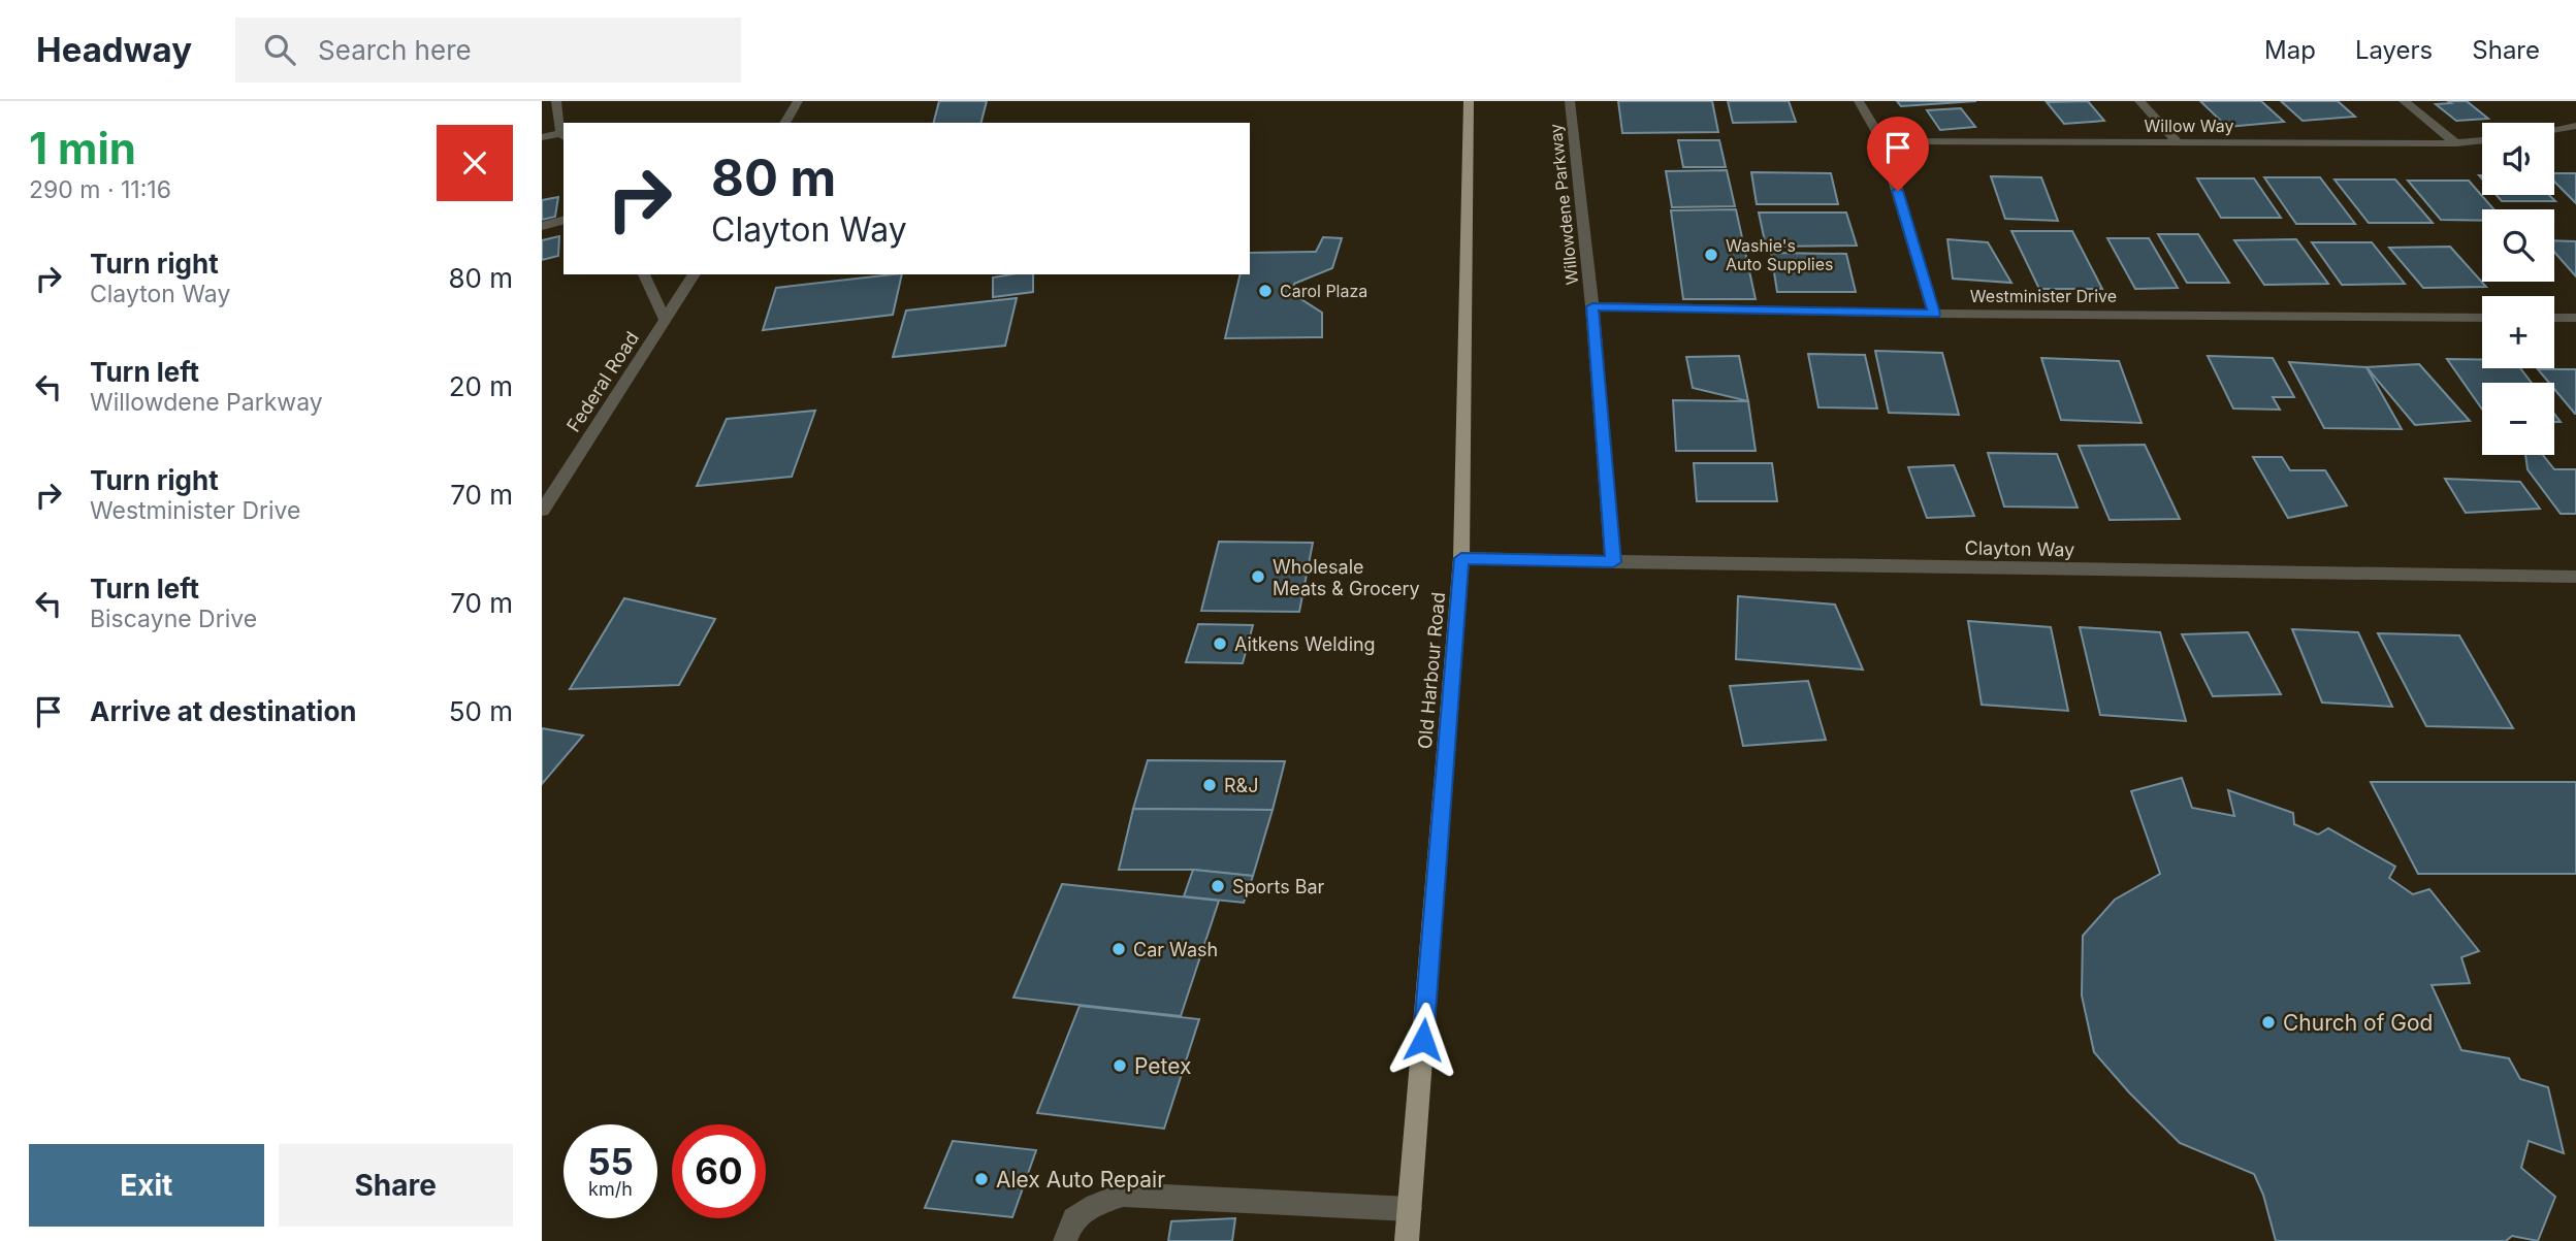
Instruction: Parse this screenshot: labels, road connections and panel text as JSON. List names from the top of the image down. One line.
{"streets":{"main road":["Old Harbour Road"],"street":["Willow Way","Willowdene Parkway","Westminister Drive","Federal Road","Clayton Way"]},"crossings":[["Willowdene Parkway","Westminister Drive"],["Willowdene Parkway","Clayton Way"],["Clayton Way","Old Harbour Road"]],"places":["Washie's Auto Supplies","Carol Plaza","Wholesale Meats & Grocery","Aitkens Welding","R&J","Sports Bar","Car Wash","Church of God","Petex","Alex Auto Repair"],"page":{"header":"Headway","search":"Search here","nav":["Map","Layers","Share"],"heading":["1 min","290 m · 11:16"],"map_buttons":["+","−"],"turn":["80 m","Clayton Way"],"list":[{"name":"Turn right","note":"Clayton Way","value":"80 m"},{"name":"Turn left","note":"Willowdene Parkway","value":"20 m"},{"name":"Turn right","note":"Westminister Drive","value":"70 m"},{"name":"Turn left","note":"Biscayne Drive","value":"70 m"},{"name":"Arrive at destination","value":"50 m"}],"speed":"55 km/h","limit":"60","buttons":["Exit","Share"]}}
